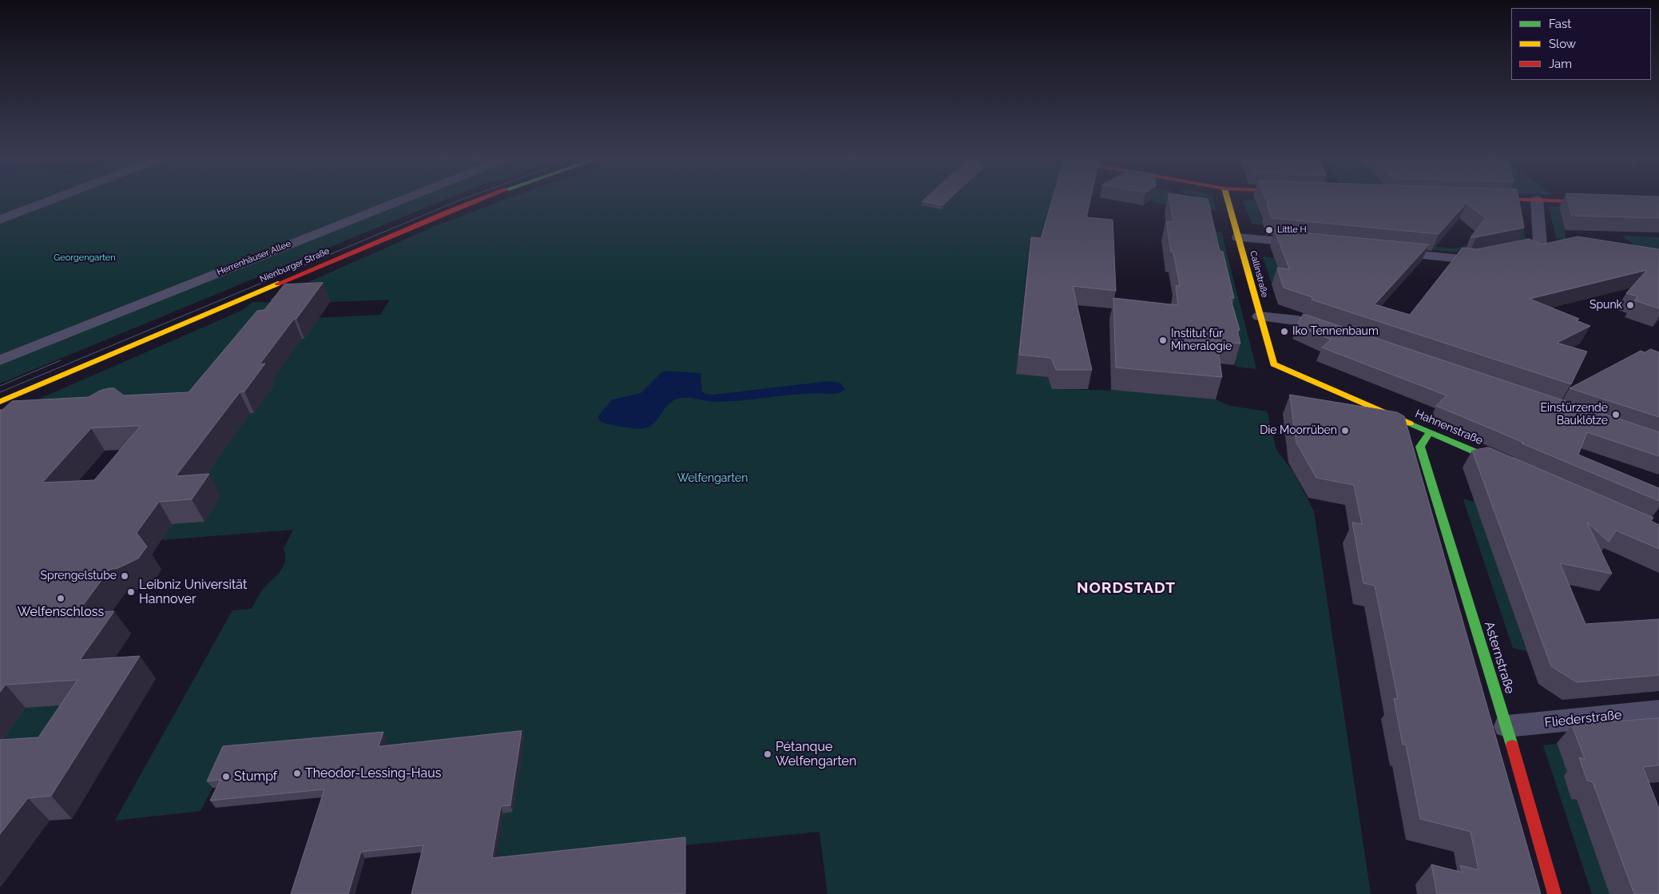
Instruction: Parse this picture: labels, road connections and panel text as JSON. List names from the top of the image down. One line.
{"streets":{"street":["Herrenhäuser Allee","Nienburger Straße","Callinstraße","Hahnenstraße","Asternstraße","Fliederstraße"]},"crossings":[["Callinstraße","Hahnenstraße"],["Hahnenstraße","Asternstraße"],["Asternstraße","Fliederstraße"]],"districts":["NORDSTADT"],"parks":["Georgengarten","Welfengarten"],"places":["Little H","Spunk","Iko Tennenbaum","Institut für Mineralogie","Einstürzende Bauklötze","Die Moorrüben","Sprengelstube","Leibniz Universität Hannover","Welfenschloss","Pétanque Welfengarten","Theodor-Lessing-Haus","Stumpf"],"legend":["Fast","Slow","Jam"]}
